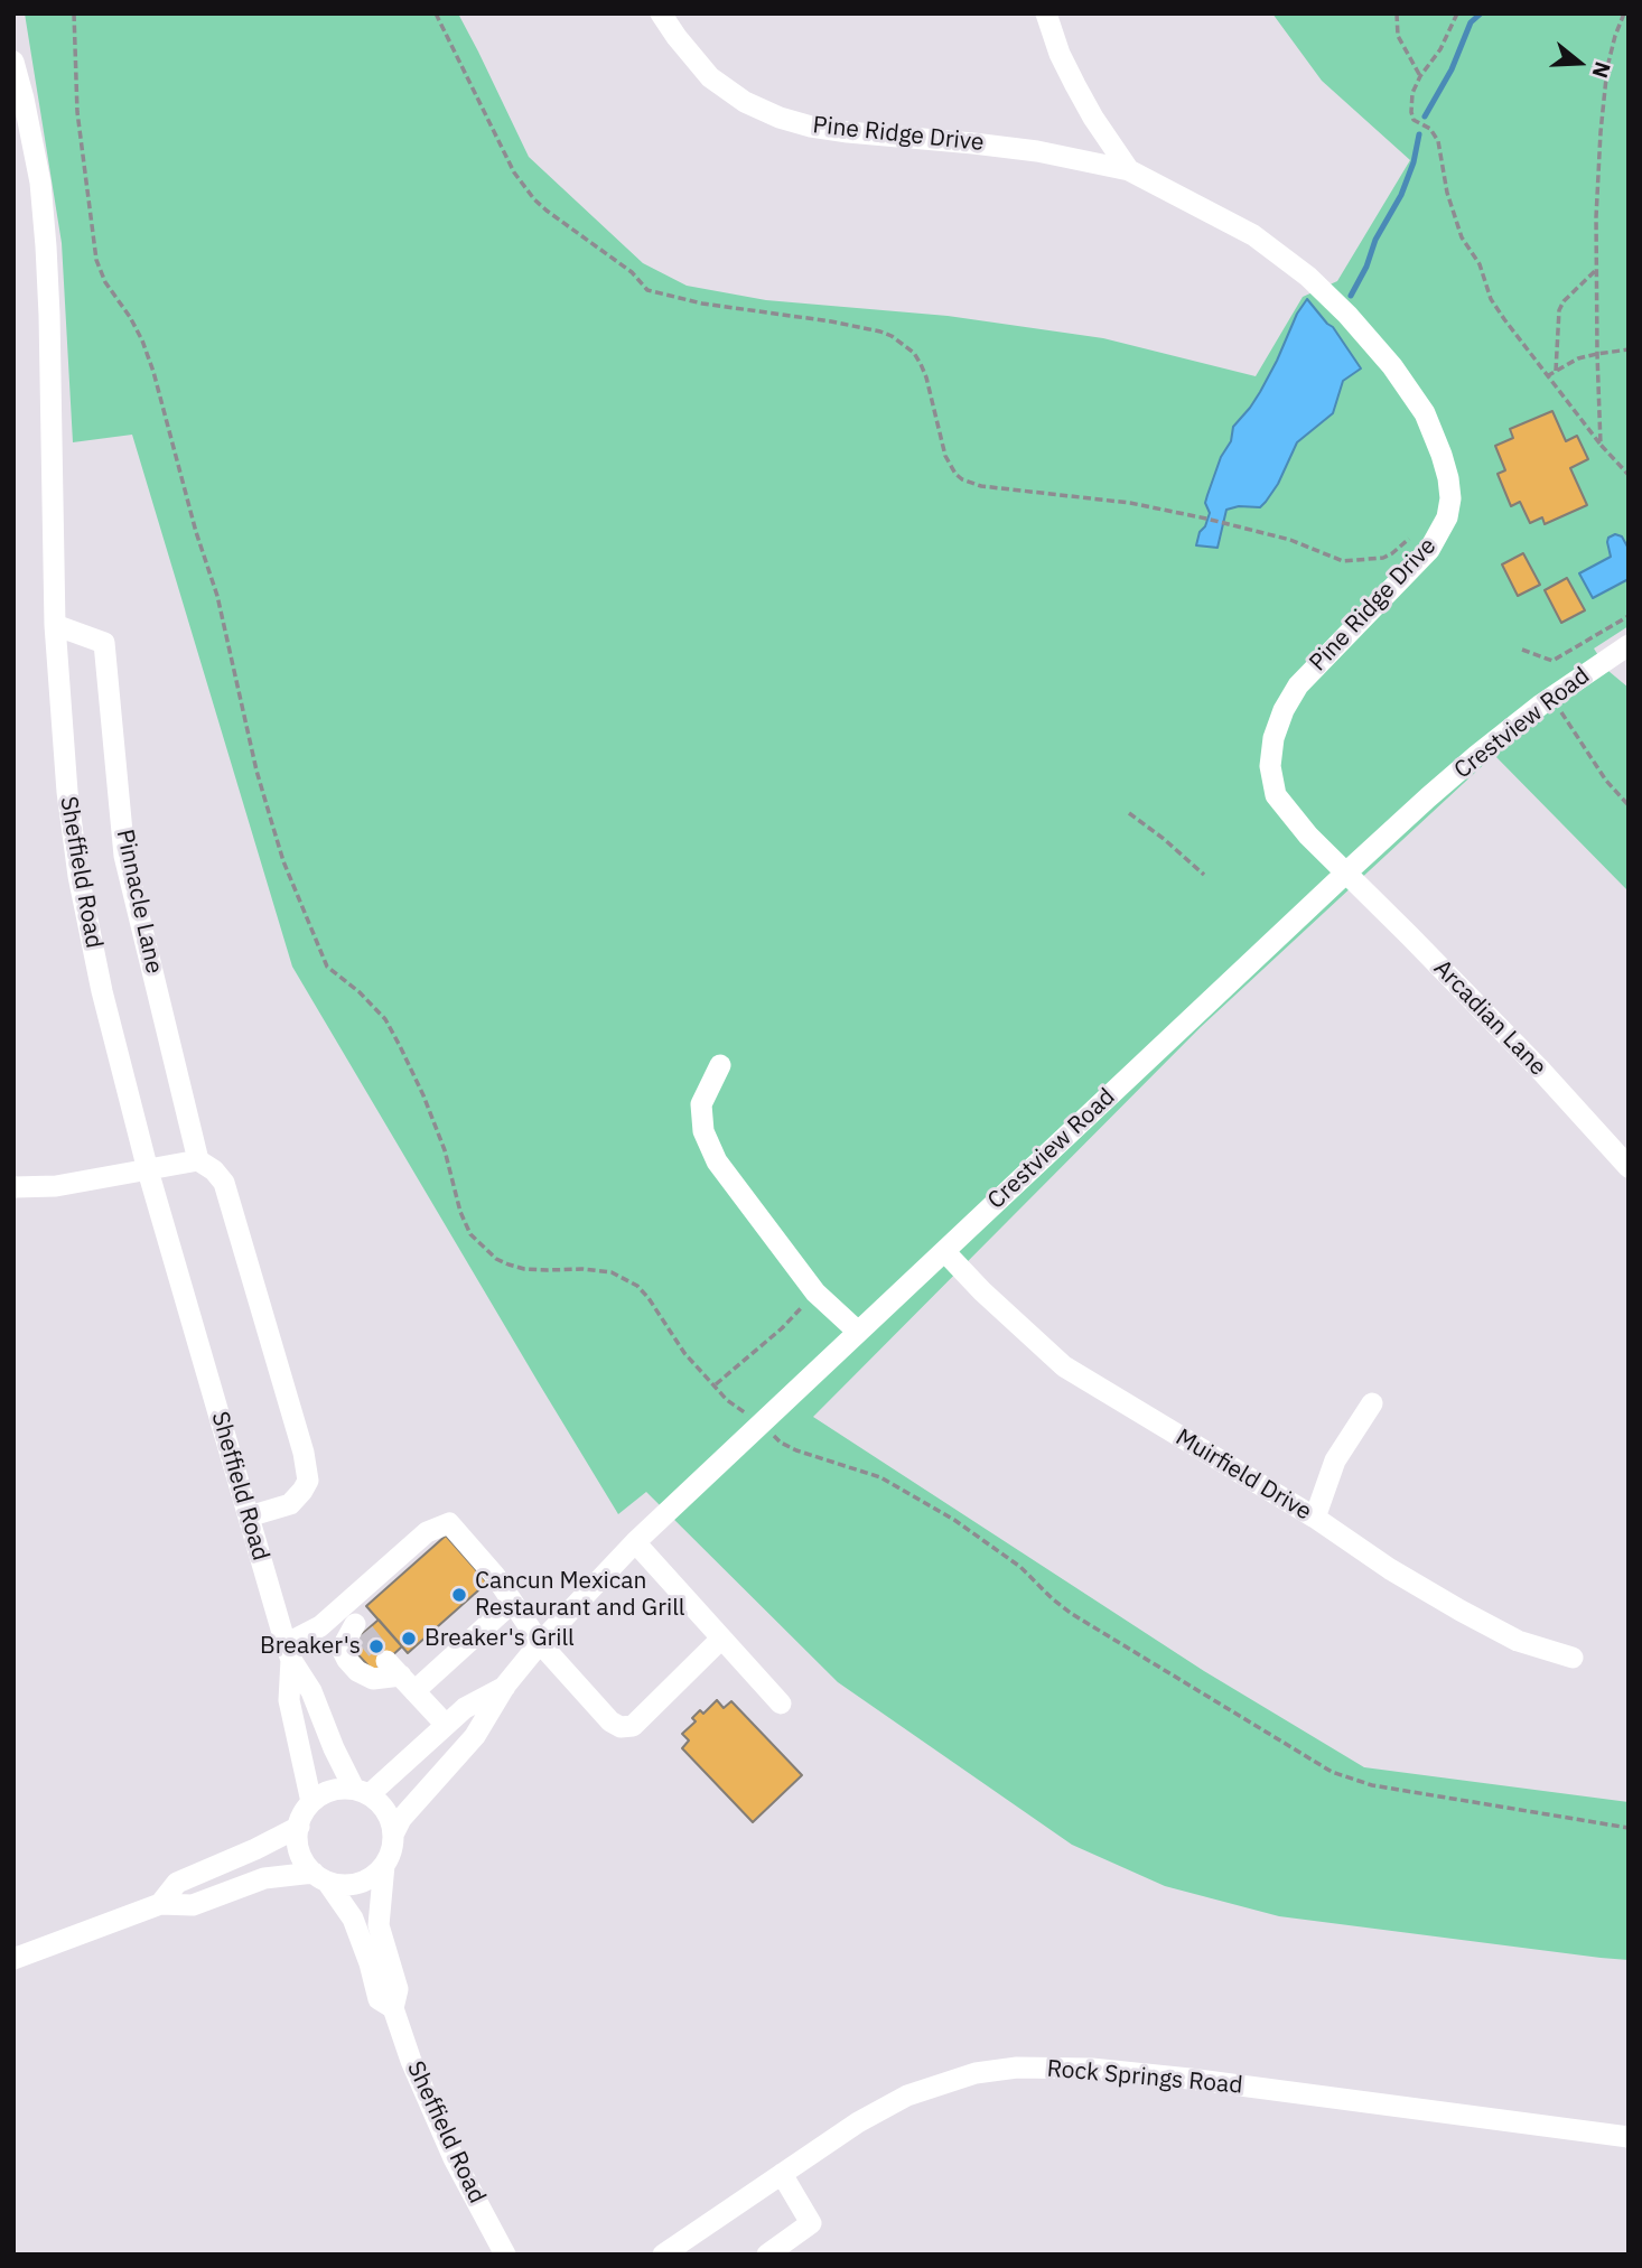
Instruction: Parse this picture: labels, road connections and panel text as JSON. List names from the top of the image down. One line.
{"streets":{"street":["Pine Ridge Drive","Crestview Road","Sheffield Road","Pinnacle Lane","Arcadian Lane","Muirfield Drive","Rock Springs Road"]},"crossings":[["Pine Ridge Drive","Crestview Road"],["Pine Ridge Drive","Arcadian Lane"],["Crestview Road","Sheffield Road"],["Crestview Road","Arcadian Lane"],["Crestview Road","Muirfield Drive"],["Sheffield Road","Pinnacle Lane"]],"places":["Cancun Mexican Restaurant and Grill","Breaker's Grill","Breaker's"],"north":"right"}
